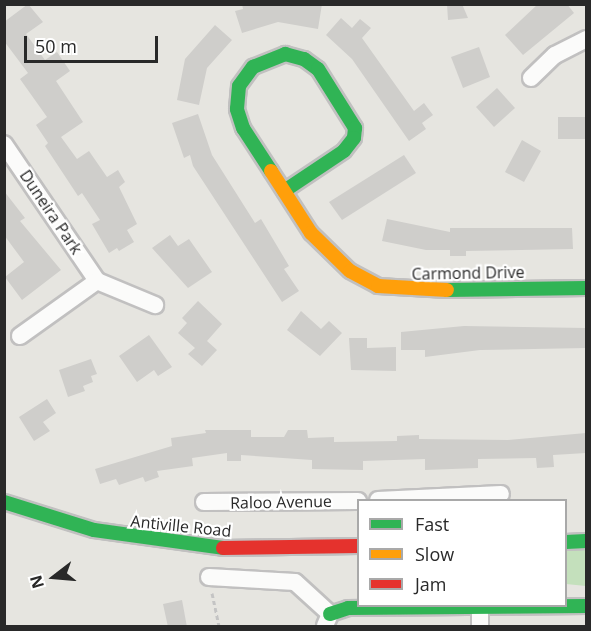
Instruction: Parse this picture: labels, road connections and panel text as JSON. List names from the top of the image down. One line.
{"streets":{"street":["Duneira Park","Carmond Drive","Raloo Avenue","Antiville Road"]},"legend":["Fast","Slow","Jam"],"scale_bar":"50 m","north":"left"}
